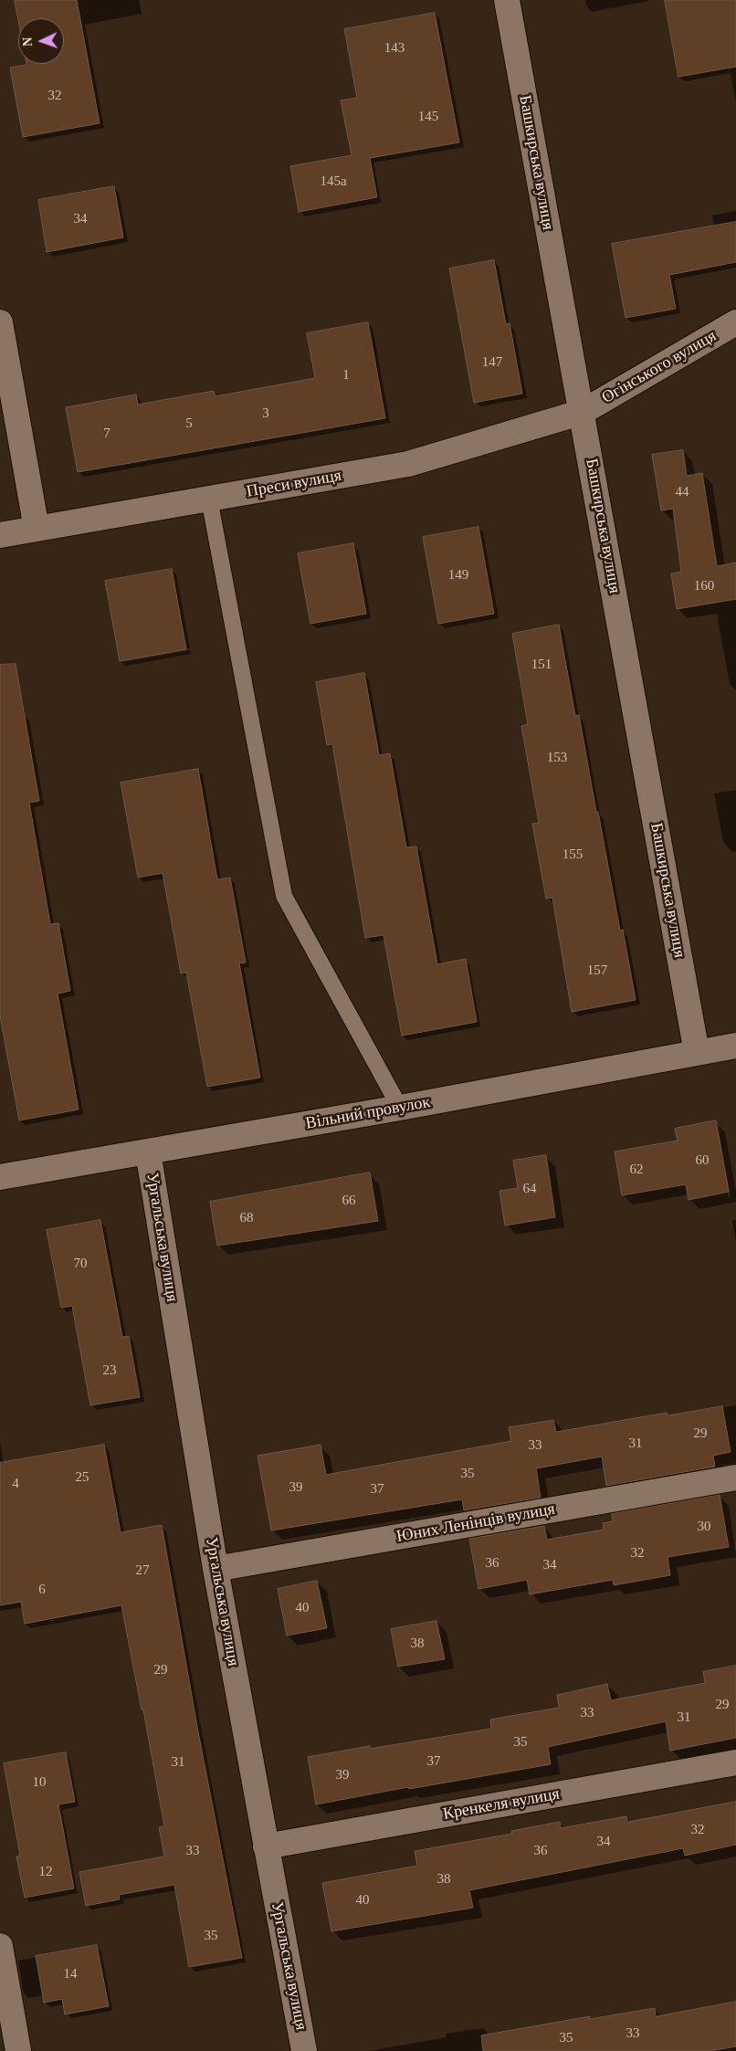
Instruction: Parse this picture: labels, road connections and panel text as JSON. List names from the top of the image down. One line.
{"streets":{"street":["Башкирська вулиця","Огінського вулиця","Преси вулиця","Вільний провулок","Ургальська вулиця","Юних Ленінців вулиця","Кренкеля вулиця"]},"crossings":[["Башкирська вулиця","Огінського вулиця"],["Башкирська вулиця","Преси вулиця"],["Башкирська вулиця","Вільний провулок"],["Огінського вулиця","Преси вулиця"],["Вільний провулок","Ургальська вулиця"],["Ургальська вулиця","Юних Ленінців вулиця"],["Ургальська вулиця","Кренкеля вулиця"]],"house_numbers":["143","32","145","145а","34","147","1","3","5","7","44","149","160","151","153","155","157","60","62","64","66","68","70","23","29","31","33","35","25","4","39","37","30","32","36","34","27","6","40","38","29","29","33","31","35","37","31","39","10","32","34","33","36","12","38","40","35","14","33","35"],"north":"left"}
